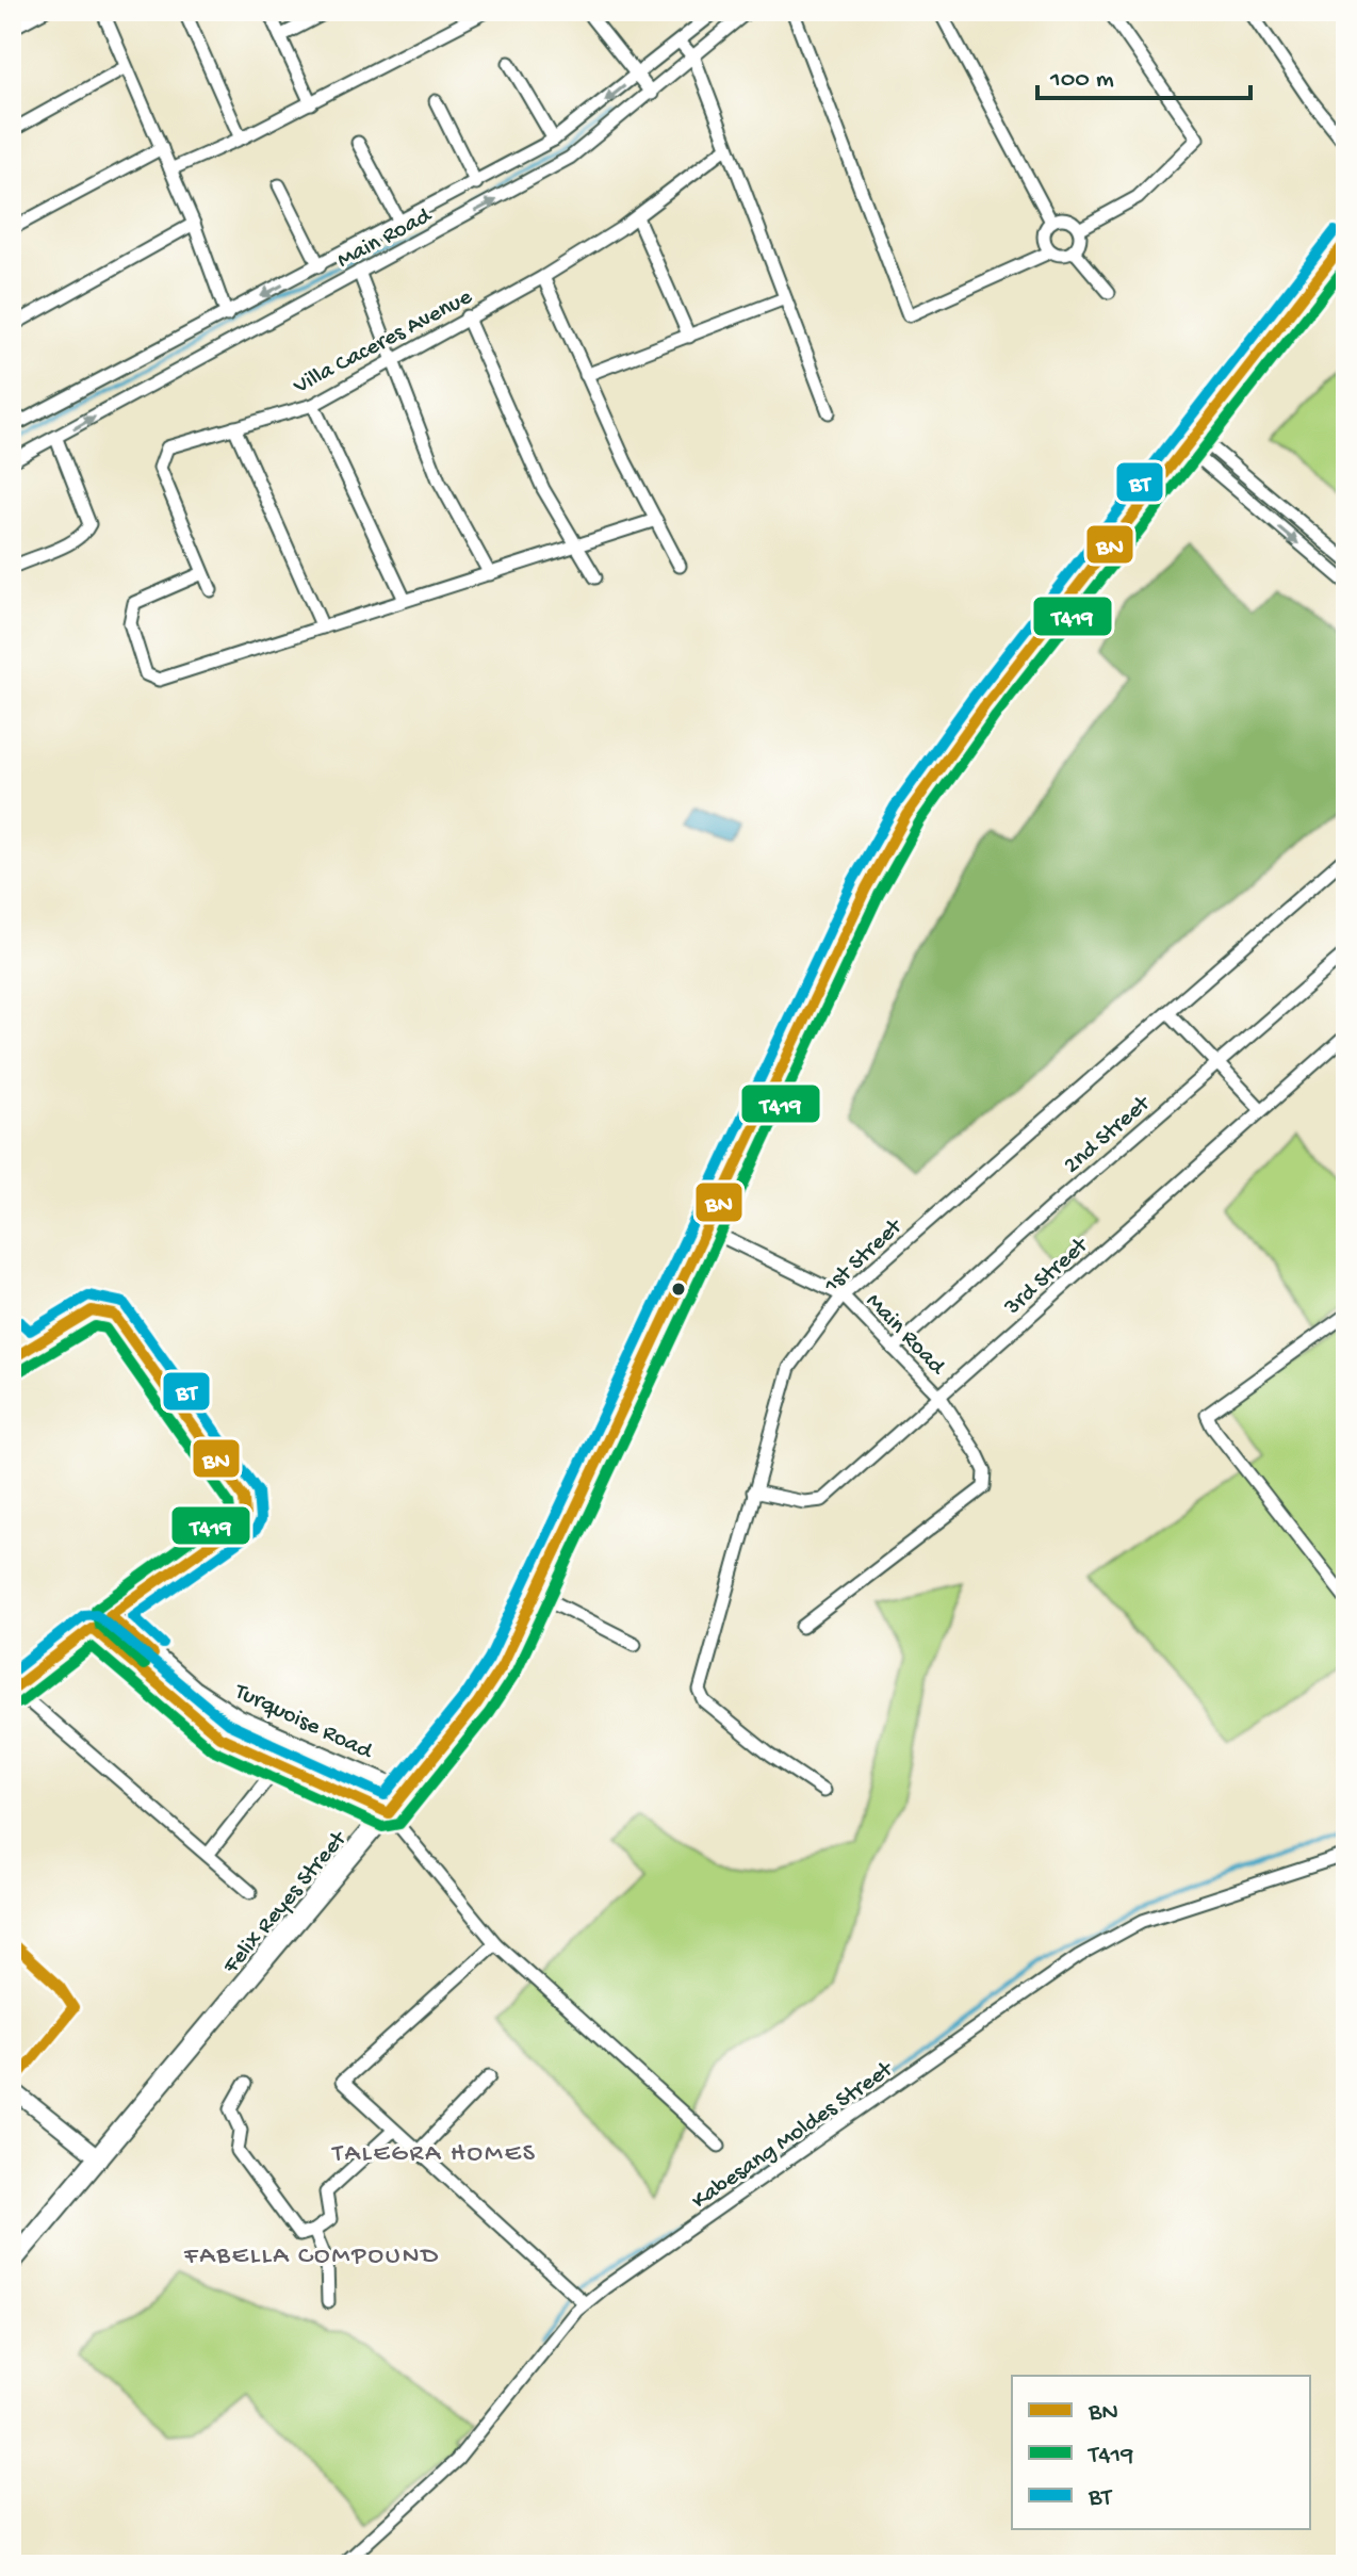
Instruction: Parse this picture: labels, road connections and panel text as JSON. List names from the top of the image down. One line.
{"streets":{"main road":["Felix Reyes Street"],"street":["Main Road","Villa Caceres Avenue","2nd Street","1st Street","3rd Street","Turquoise Road","Kabesang Moldes Street"]},"crossings":[["Main Road","2nd Street"],["Main Road","1st Street"],["Main Road","3rd Street"],["Main Road","Felix Reyes Street"],["1st Street","3rd Street"],["Turquoise Road","Felix Reyes Street"]],"districts":["TALEGRA HOMES","FABELLA COMPOUND"],"lines":["transit line BT","transit line BN","transit line T419"],"legend":["BN","T419","BT"],"scale_bar":"100 m"}
